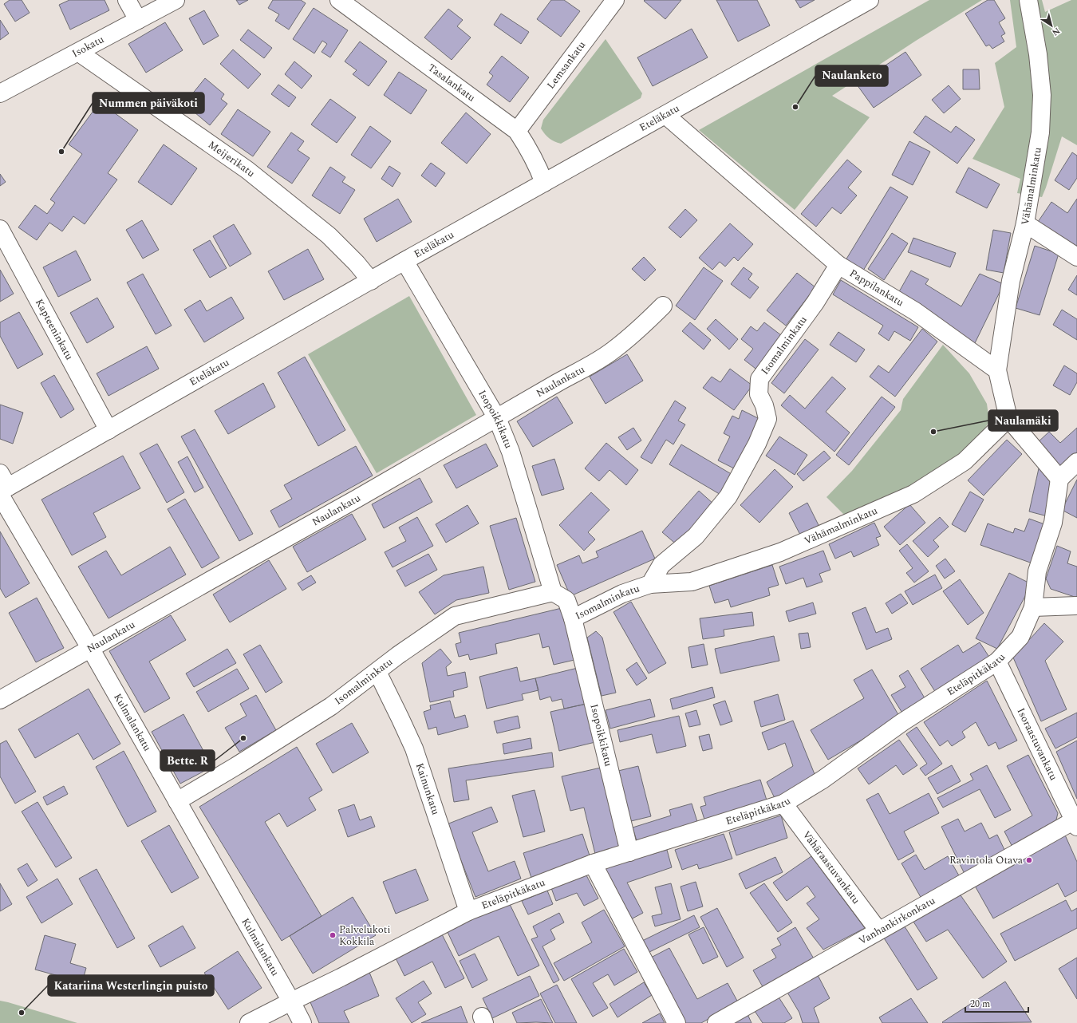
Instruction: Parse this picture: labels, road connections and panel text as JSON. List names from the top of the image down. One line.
{"streets":{"street":["Isokatu","Lemsankatu","Tasalankatu","Eteläkatu","Meijerikatu","Vähämalminkatu","Pappilankatu","Kapteeninkatu","Isomalminkatu","Naulankatu","Isopoikkikatu","Eteläpitkäkatu","Kulmalankatu","Isoraastuvankatu","Kainunkatu","Vähäraastuvankatu","Vanhankirkonkatu"]},"crossings":[["Isokatu","Meijerikatu"],["Lemsankatu","Tasalankatu"],["Tasalankatu","Eteläkatu"],["Eteläkatu","Meijerikatu"],["Eteläkatu","Pappilankatu"],["Eteläkatu","Kapteeninkatu"],["Eteläkatu","Isopoikkikatu"],["Eteläkatu","Kulmalankatu"],["Vähämalminkatu","Pappilankatu"],["Vähämalminkatu","Isomalminkatu"],["Pappilankatu","Isomalminkatu"],["Isomalminkatu","Isopoikkikatu"],["Isomalminkatu","Kulmalankatu"],["Isomalminkatu","Kainunkatu"],["Naulankatu","Isopoikkikatu"],["Naulankatu","Kulmalankatu"],["Isopoikkikatu","Eteläpitkäkatu"],["Eteläpitkäkatu","Kulmalankatu"],["Eteläpitkäkatu","Isoraastuvankatu"],["Eteläpitkäkatu","Kainunkatu"],["Eteläpitkäkatu","Vähäraastuvankatu"],["Isoraastuvankatu","Vanhankirkonkatu"],["Vähäraastuvankatu","Vanhankirkonkatu"]],"places":["Naulanketo","Nummen päiväkoti","Naulamäki","Bette. R","Ravintola Otava","Palvelukoti Kokkila","Katariina Westerlingin puisto"],"scale_bar":"20 m","north":"bottom right"}
